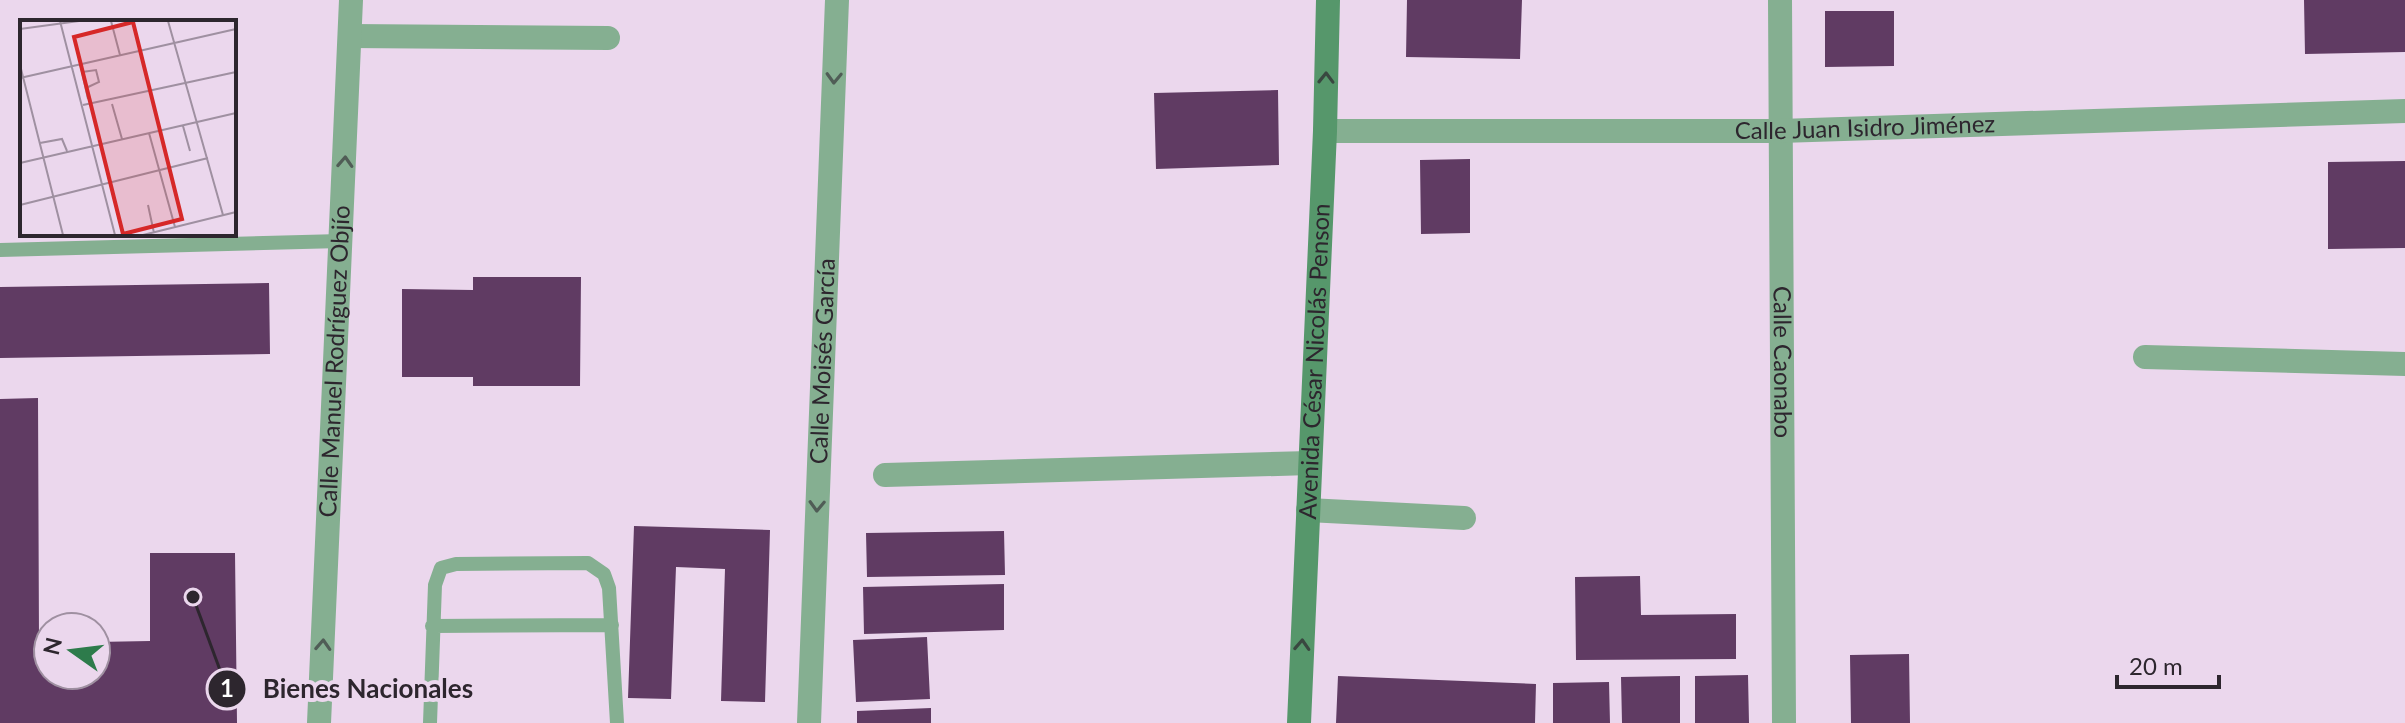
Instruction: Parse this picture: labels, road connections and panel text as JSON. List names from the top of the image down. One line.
{"streets":{"main road":["Avenida César Nicolás Penson"],"street":["Calle Juan Isidro Jiménez","Calle Manuel Rodríguez Objío","Calle Moisés García","Calle Caonabo"]},"crossings":[["Calle Juan Isidro Jiménez","Avenida César Nicolás Penson"],["Calle Juan Isidro Jiménez","Calle Caonabo"]],"one_way":["Calle Manuel Rodríguez Objío","Calle Moisés García","Avenida César Nicolás Penson"],"places":["Bienes Nacionales"],"scale_bar":"20 m","north":"left"}
